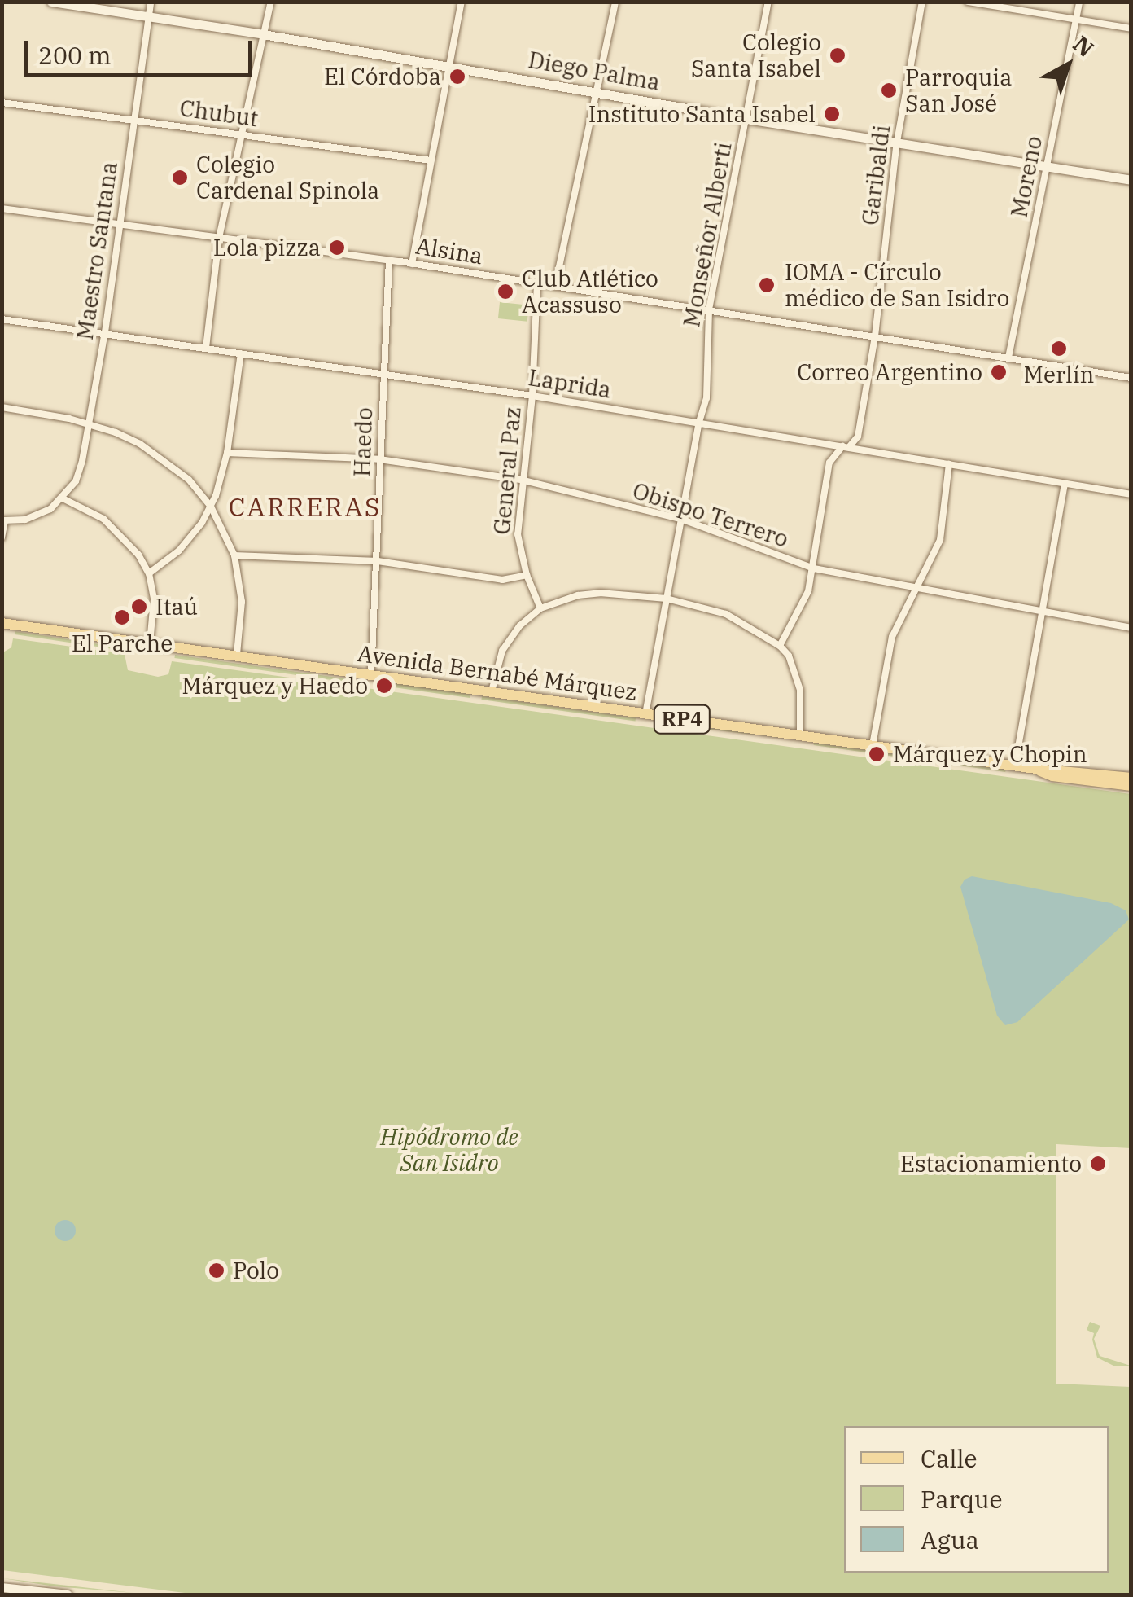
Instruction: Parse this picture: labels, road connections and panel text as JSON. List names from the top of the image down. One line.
{"streets":{"main road":["Avenida Bernabé Márquez","RP4"],"street":["Diego Palma","Chubut","Garibaldi","Moreno","Monseñor Alberti","Maestro Santana","Alsina","Laprida","Haedo","General Paz","Obispo Terrero"]},"crossings":[["Diego Palma","Garibaldi"],["Diego Palma","Moreno"],["Diego Palma","Monseñor Alberti"],["Diego Palma","Maestro Santana"],["Chubut","Maestro Santana"],["Garibaldi","Alsina"],["Garibaldi","Laprida"],["Garibaldi","Obispo Terrero"],["Moreno","Alsina"],["Monseñor Alberti","Alsina"],["Monseñor Alberti","Laprida"],["Monseñor Alberti","Obispo Terrero"],["Monseñor Alberti","Avenida Bernabé Márquez"],["Maestro Santana","Alsina"],["Maestro Santana","Laprida"],["Alsina","Haedo"],["Alsina","General Paz"],["Laprida","Haedo"],["Laprida","General Paz"],["Haedo","Obispo Terrero"],["Haedo","Avenida Bernabé Márquez"],["General Paz","Obispo Terrero"]],"districts":["CARRERAS"],"parks":["Hipódromo de San Isidro"],"places":["Colegio Santa Isabel","El Córdoba","Parroquia San José","Instituto Santa Isabel","Colegio Cardenal Spinola","Lola pizza","IOMA - Círculo médico de San Isidro","Club Atlético Acassuso","Merlín","Correo Argentino","Itaú","El Parche","Márquez y Haedo","Márquez y Chopin","Estacionamiento","Polo"],"legend":["Calle","Parque","Agua"],"scale_bar":"200 m","north":"top right"}
